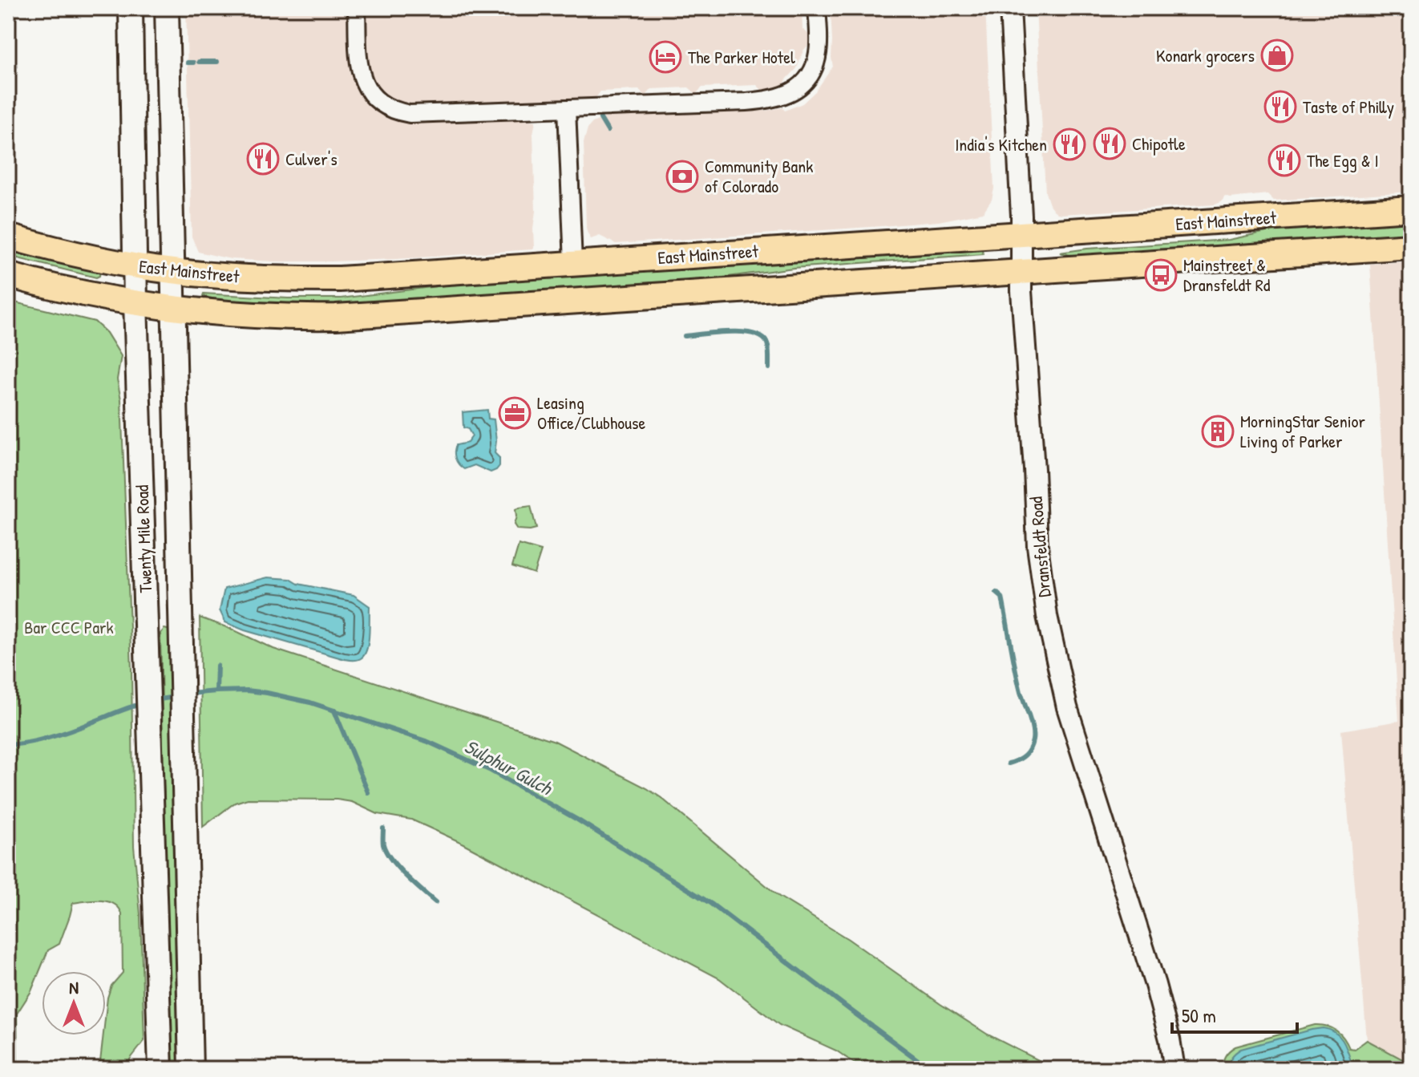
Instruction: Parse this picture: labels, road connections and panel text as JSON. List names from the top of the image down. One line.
{"streets":{"main road":["East Mainstreet","Twenty Mile Road"],"street":["Dransfeldt Road"]},"crossings":[["East Mainstreet","Twenty Mile Road"],["East Mainstreet","Dransfeldt Road"]],"water":["Sulphur Gulch"],"parks":["Bar CCC Park"],"places":{"shop":["Konark grocers"],"hotel":["The Parker Hotel"],"restaurant":["Taste of Philly","Chipotle","India's Kitchen","Culver's","The Egg & I"],"bank":["Community Bank of Colorado"],"bus stop":["Mainstreet & Dransfeldt Rd"],"office":["Leasing Office/Clubhouse"],"building":["MorningStar Senior Living of Parker"]},"scale_bar":"50 m","north":"top"}
